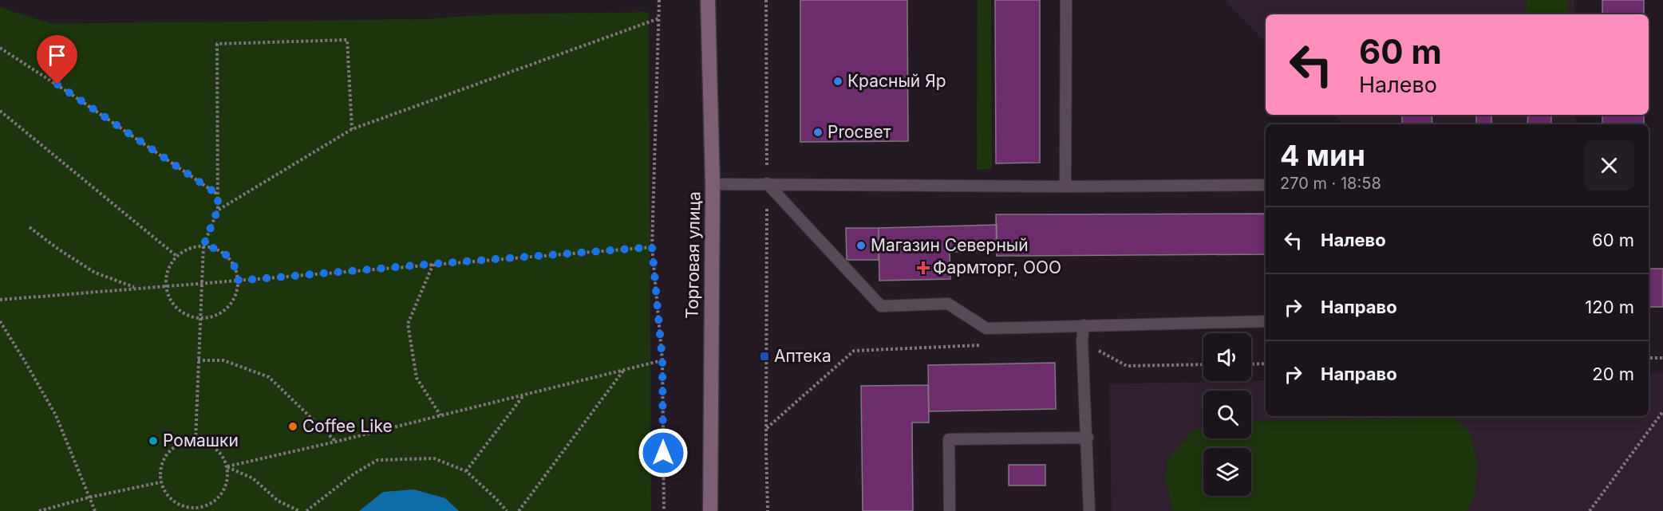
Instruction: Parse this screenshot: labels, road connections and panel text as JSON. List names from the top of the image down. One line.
{"streets":{"street":["Торговая улица"]},"places":{"other":["Красный Яр","Proсвет","Магазин Северный","Coffee Like","Ромашки"],"health":["Фармторг, ООО"],"transit":["Аптека"]},"page":{"turn":["60 m","Налево"],"heading":["4 мин","270 m · 18:58"],"list":[{"name":"Налево","value":"60 m"},{"name":"Направо","value":"120 m"},{"name":"Направо","value":"20 m"}]}}
